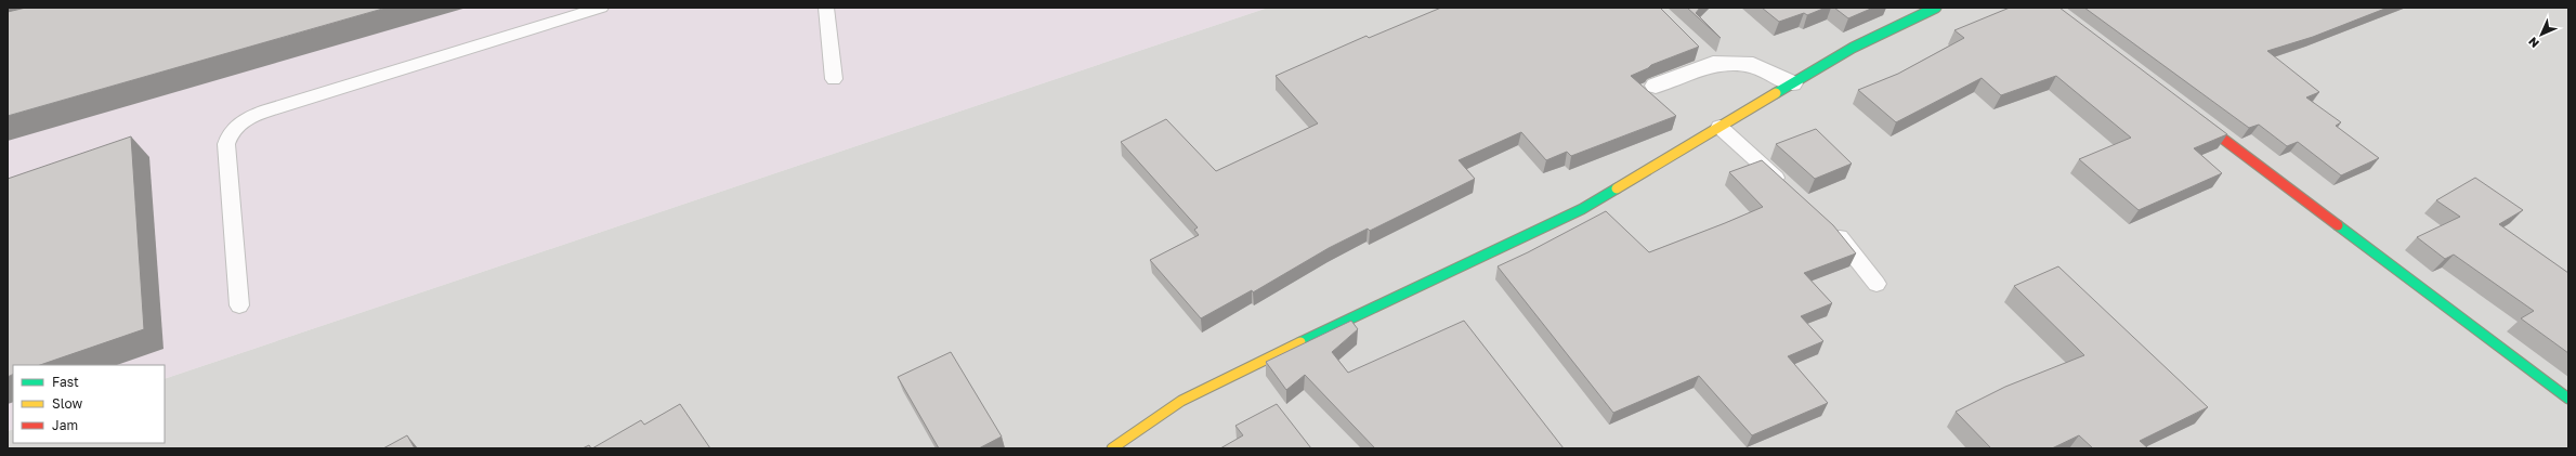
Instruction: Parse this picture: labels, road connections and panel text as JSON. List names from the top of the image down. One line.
{"legend":["Fast","Slow","Jam"],"north":"bottom left"}
